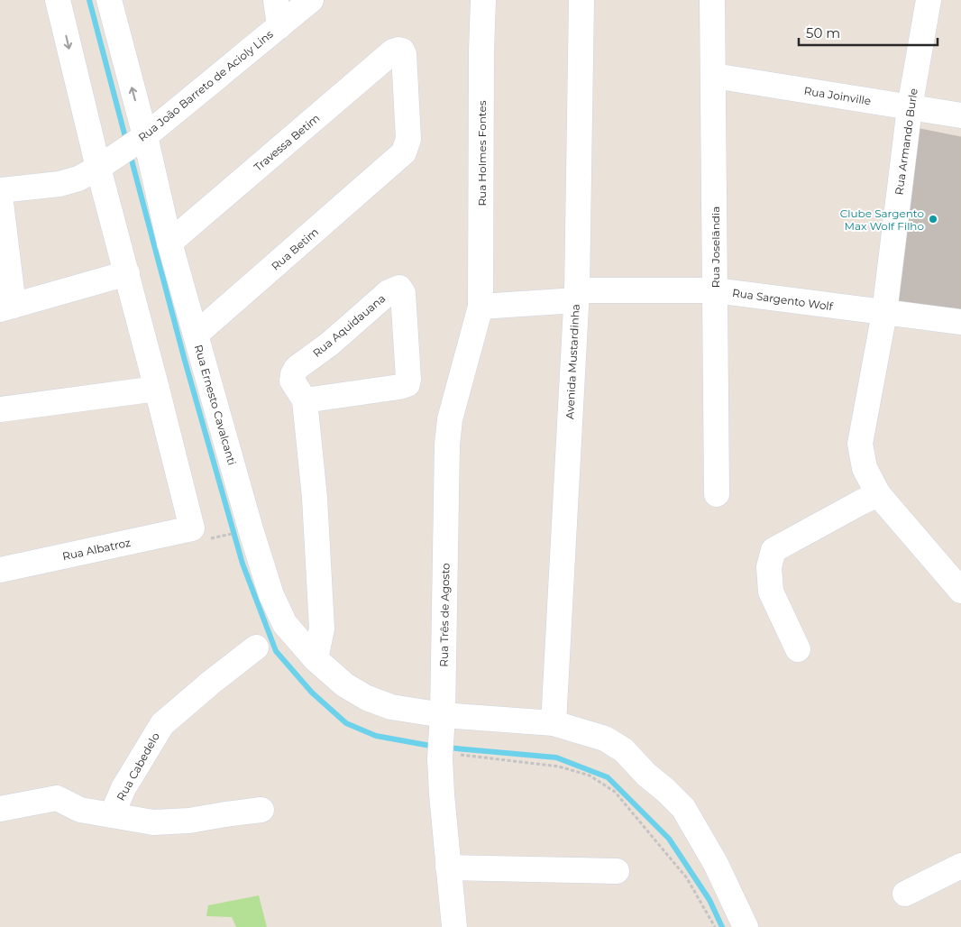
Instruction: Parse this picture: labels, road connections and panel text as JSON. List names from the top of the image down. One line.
{"streets":{"street":["Rua João Barreto de Acioly Lins","Rua Joinville","Rua Armando Burle","Travessa Betim","Rua Holmes Fontes","Rua Joselândia","Rua Betim","Rua Sargento Wolf","Rua Aquidauana","Avenida Mustardinha","Rua Ernesto Cavalcanti","Rua Albatroz","Rua Três de Agosto","Rua Cabedelo"]},"crossings":[["Rua João Barreto de Acioly Lins","Rua Ernesto Cavalcanti"],["Rua Joinville","Rua Armando Burle"],["Rua Joinville","Rua Joselândia"],["Rua Armando Burle","Rua Sargento Wolf"],["Travessa Betim","Rua Betim"],["Travessa Betim","Rua Ernesto Cavalcanti"],["Rua Holmes Fontes","Rua Sargento Wolf"],["Rua Holmes Fontes","Rua Três de Agosto"],["Rua Joselândia","Rua Sargento Wolf"],["Rua Betim","Rua Ernesto Cavalcanti"],["Rua Sargento Wolf","Avenida Mustardinha"],["Rua Sargento Wolf","Rua Três de Agosto"],["Rua Aquidauana","Rua Ernesto Cavalcanti"],["Avenida Mustardinha","Rua Ernesto Cavalcanti"],["Rua Ernesto Cavalcanti","Rua Três de Agosto"]],"places":["Clube Sargento Max Wolf Filho"],"scale_bar":"50 m"}
